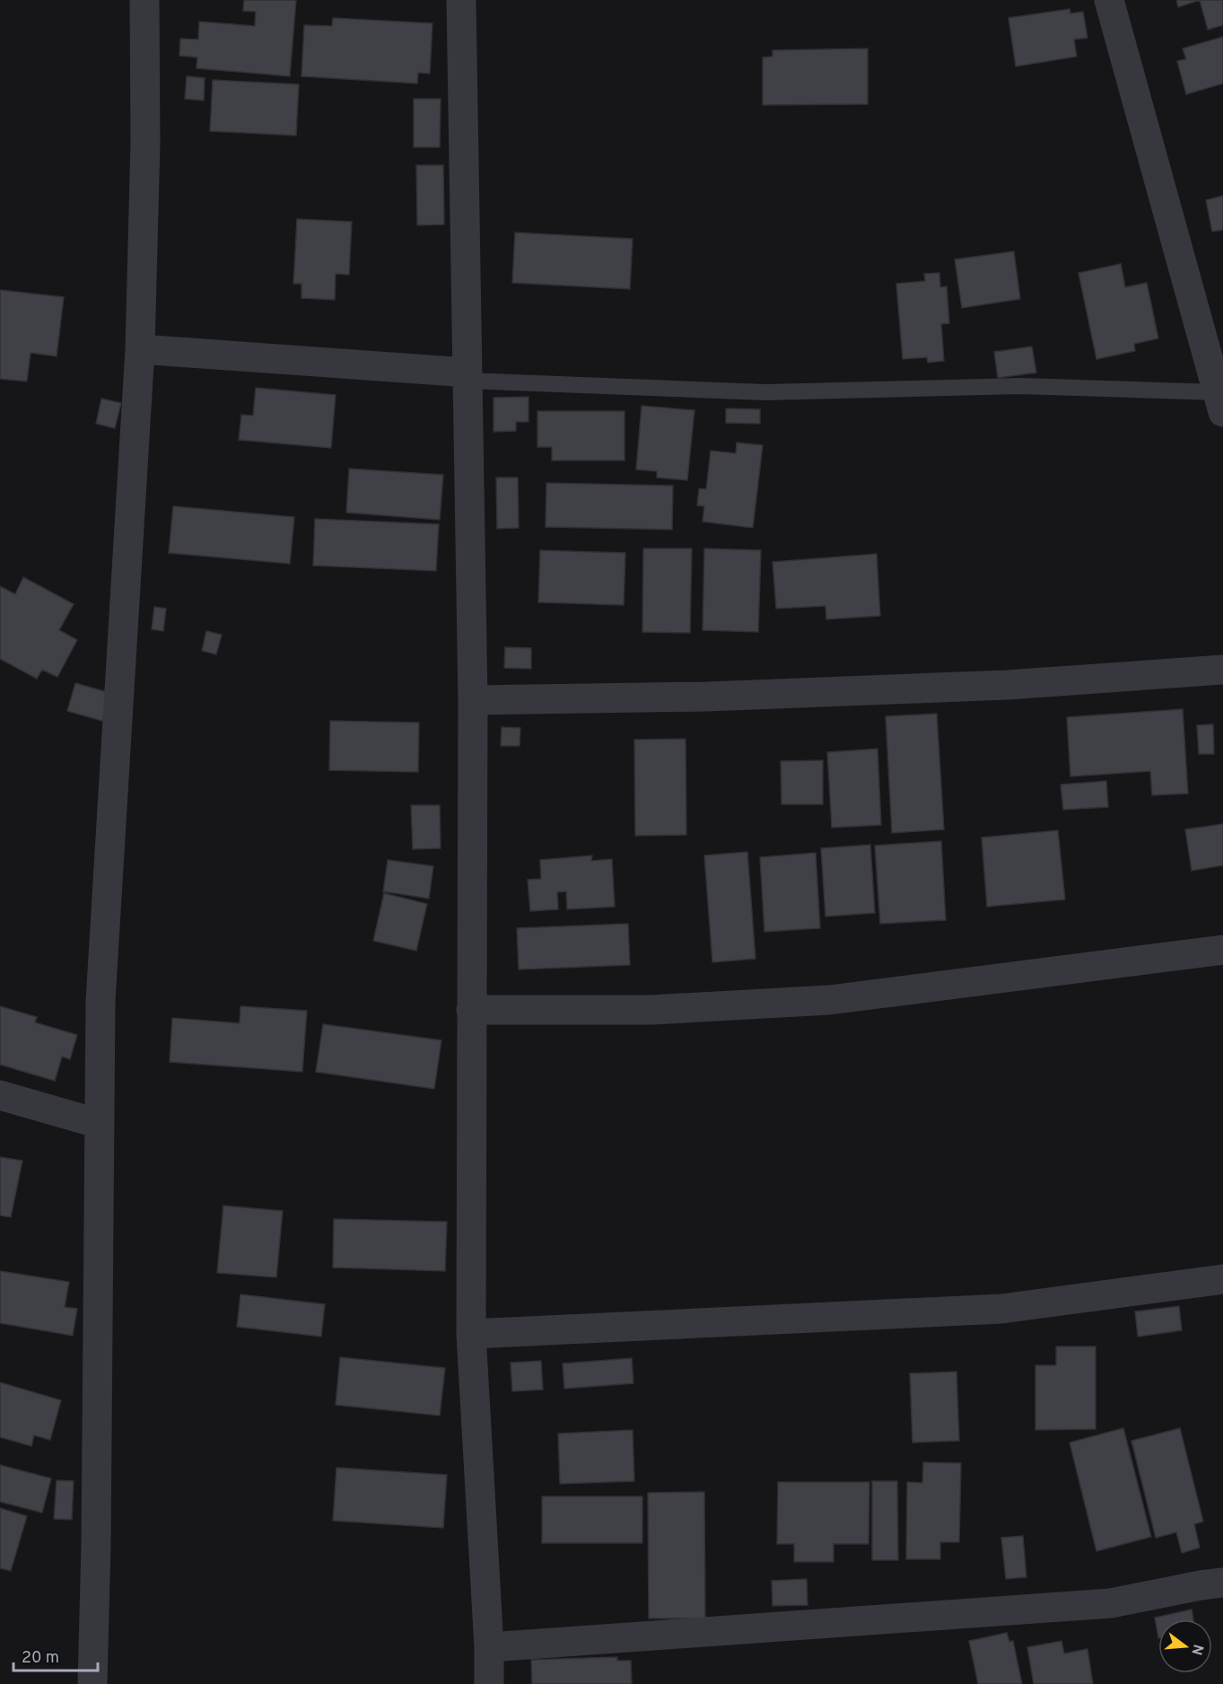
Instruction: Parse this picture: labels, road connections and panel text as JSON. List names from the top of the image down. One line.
{"scale_bar":"20 m","north":"right"}
